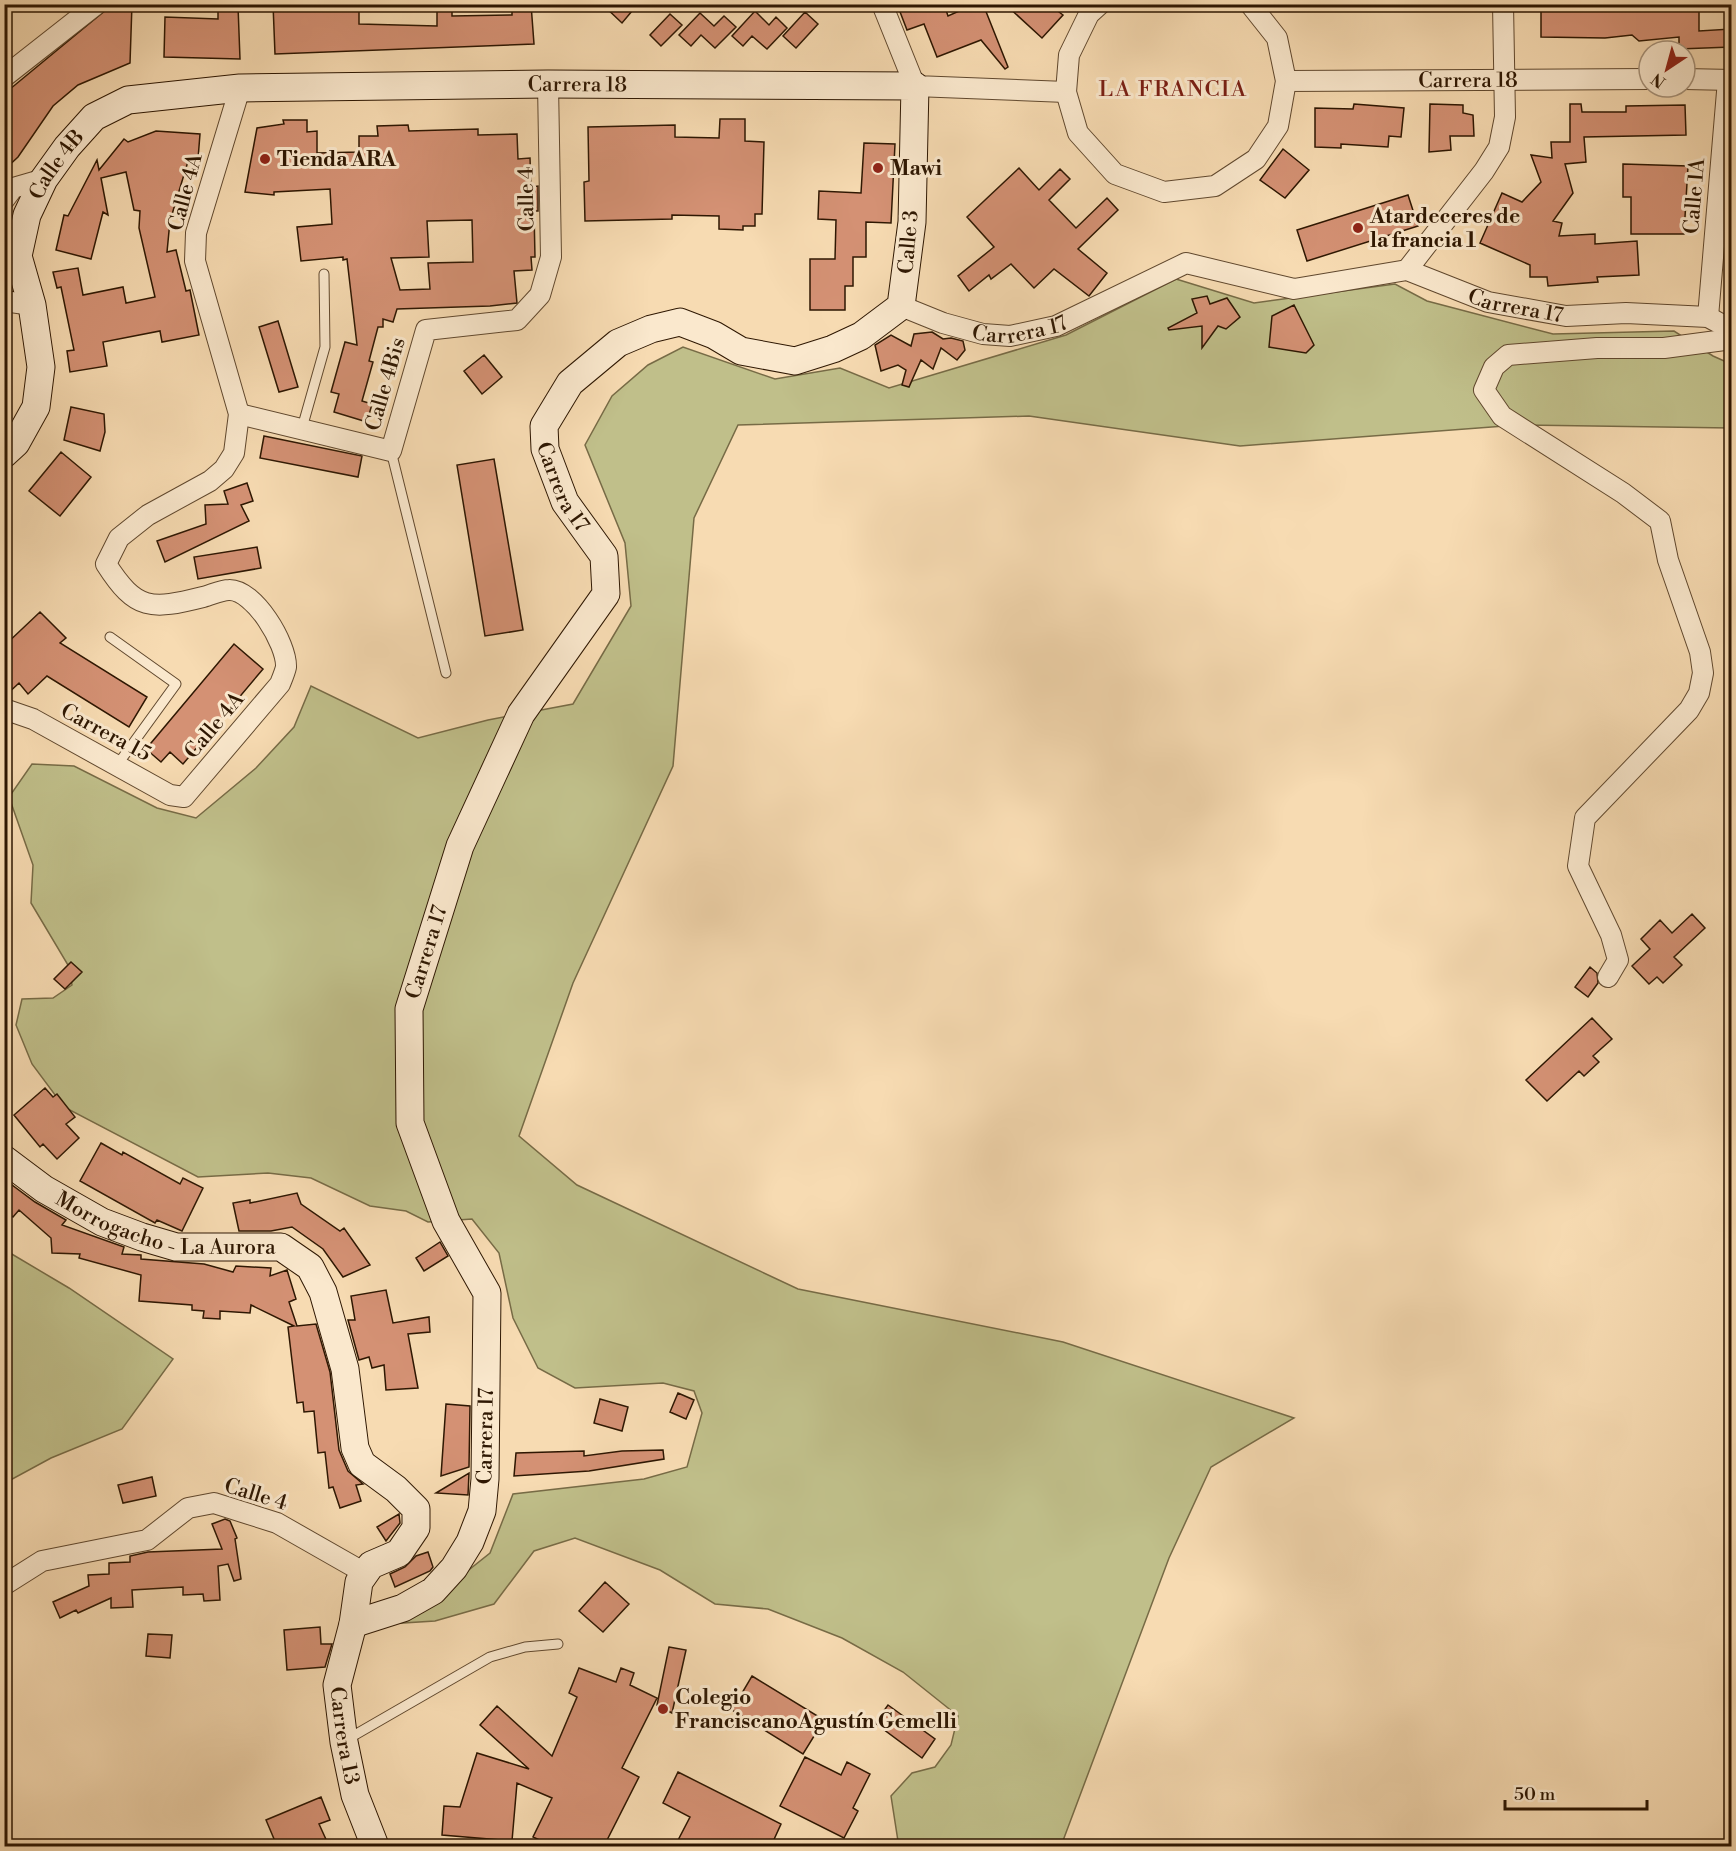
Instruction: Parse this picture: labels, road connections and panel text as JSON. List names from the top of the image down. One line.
{"streets":{"street":["Carrera 18","Calle 4B","Calle 4A","Calle 1A","Calle 4","Calle 3","Carrera 17","Calle 4Bis","Carrera 15","Morrogacho - La Aurora","Carrera 13"]},"crossings":[["Carrera 18","Calle 4B"],["Carrera 18","Calle 4A"],["Carrera 18","Calle 4"],["Carrera 18","Calle 3"],["Calle 4A","Carrera 15"],["Calle 1A","Carrera 17"],["Calle 4","Calle 4Bis"],["Calle 4","Morrogacho - La Aurora"],["Calle 3","Carrera 17"],["Carrera 17","Carrera 13"]],"districts":["LA FRANCIA"],"places":["Tienda ARA","Mawi","Atardeceres de la francia 1","Colegio FranciscanoAgustín Gemelli"],"scale_bar":"50 m","north":"bottom left"}
